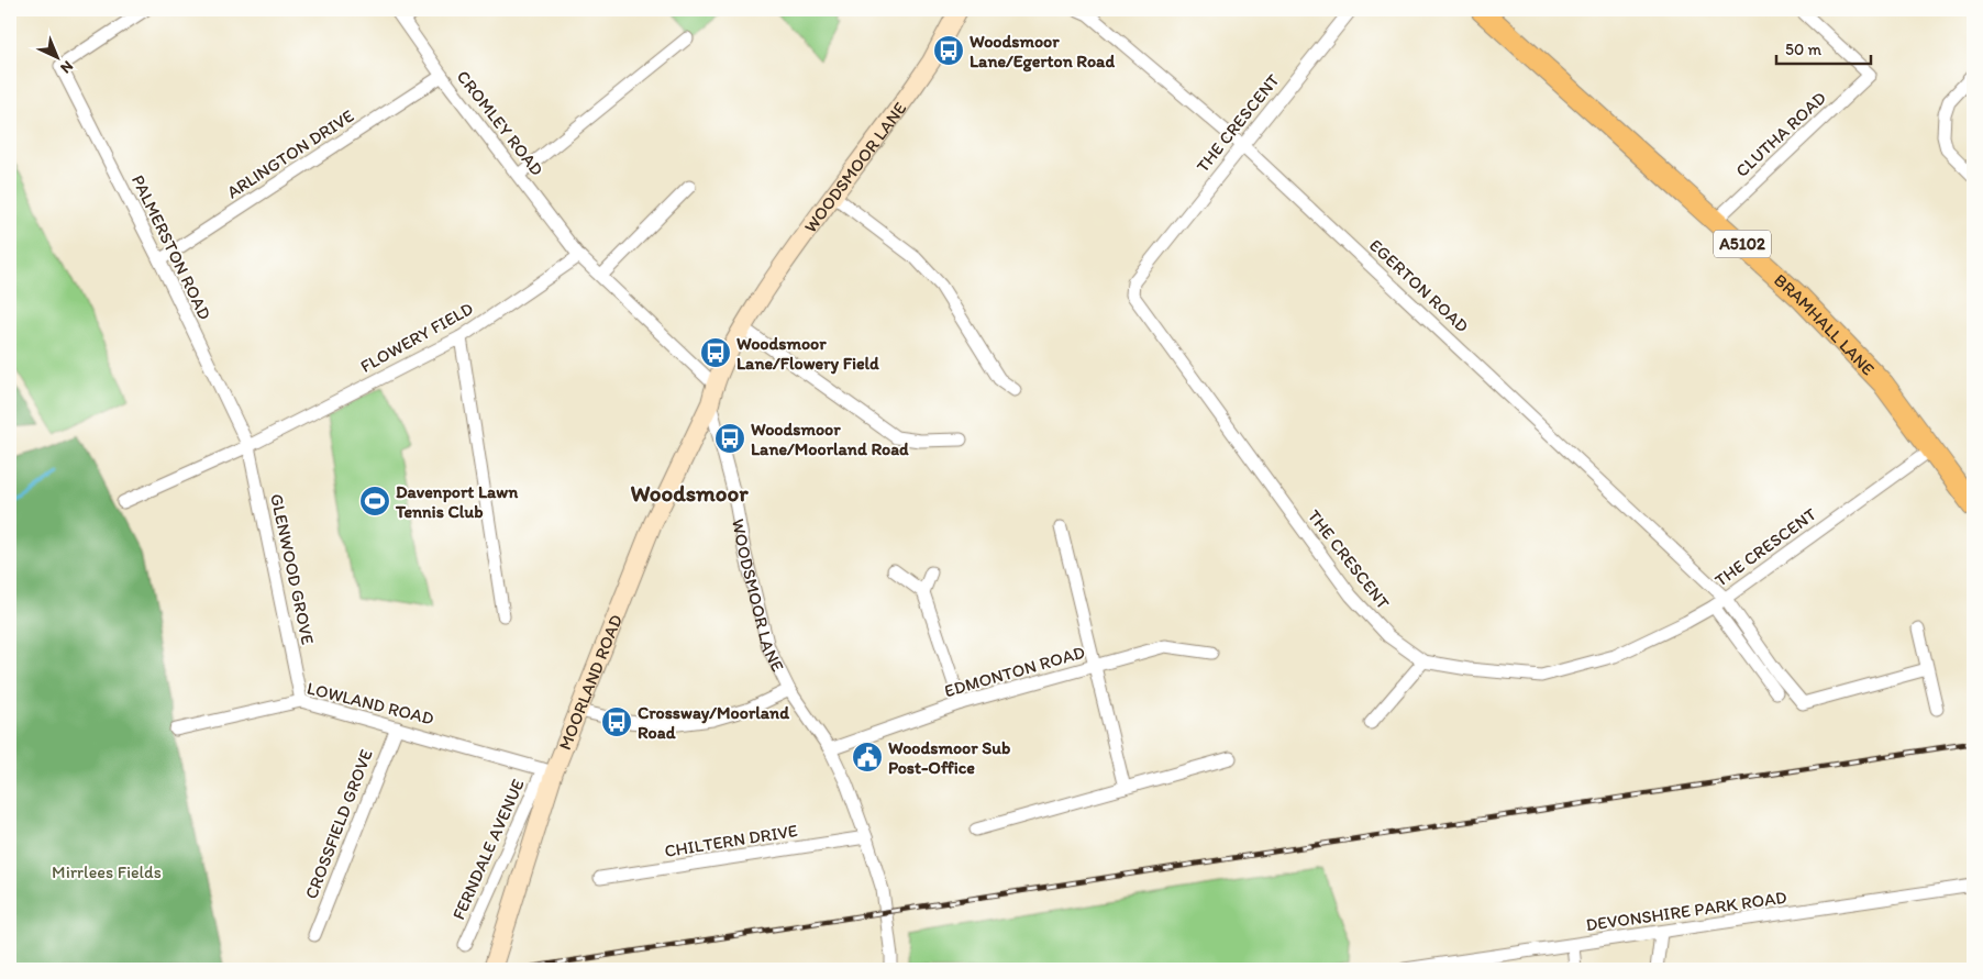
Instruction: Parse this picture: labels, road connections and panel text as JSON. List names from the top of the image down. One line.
{"streets":{"main road":["A5102","BRAMHALL LANE"],"street":["CROMLEY ROAD","THE CRESCENT","CLUTHA ROAD","ARLINGTON DRIVE","WOODSMOOR LANE","PALMERSTON ROAD","EGERTON ROAD","FLOWERY FIELD","GLENWOOD GROVE","EDMONTON ROAD","MOORLAND ROAD","LOWLAND ROAD","CROSSFIELD GROVE","CHILTERN DRIVE","FERNDALE AVENUE","DEVONSHIRE PARK ROAD"]},"crossings":[["CROMLEY ROAD","ARLINGTON DRIVE"],["CROMLEY ROAD","FLOWERY FIELD"],["THE CRESCENT","EGERTON ROAD"],["THE CRESCENT","BRAMHALL LANE"],["CLUTHA ROAD","BRAMHALL LANE"],["ARLINGTON DRIVE","PALMERSTON ROAD"],["WOODSMOOR LANE","EDMONTON ROAD"],["WOODSMOOR LANE","MOORLAND ROAD"],["WOODSMOOR LANE","CHILTERN DRIVE"],["PALMERSTON ROAD","FLOWERY FIELD"],["PALMERSTON ROAD","GLENWOOD GROVE"],["FLOWERY FIELD","GLENWOOD GROVE"],["GLENWOOD GROVE","LOWLAND ROAD"],["MOORLAND ROAD","LOWLAND ROAD"],["MOORLAND ROAD","FERNDALE AVENUE"],["LOWLAND ROAD","CROSSFIELD GROVE"],["LOWLAND ROAD","FERNDALE AVENUE"]],"districts":["Woodsmoor"],"parks":["Mirrlees Fields"],"places":{"bus stop":["Woodsmoor Lane/Egerton Road","Woodsmoor Lane/Flowery Field","Woodsmoor Lane/Moorland Road","Crossway/Moorland Road"],"sports":["Davenport Lawn Tennis Club"],"public building":["Woodsmoor Sub Post-Office"]},"scale_bar":"50 m","north":"bottom right"}
